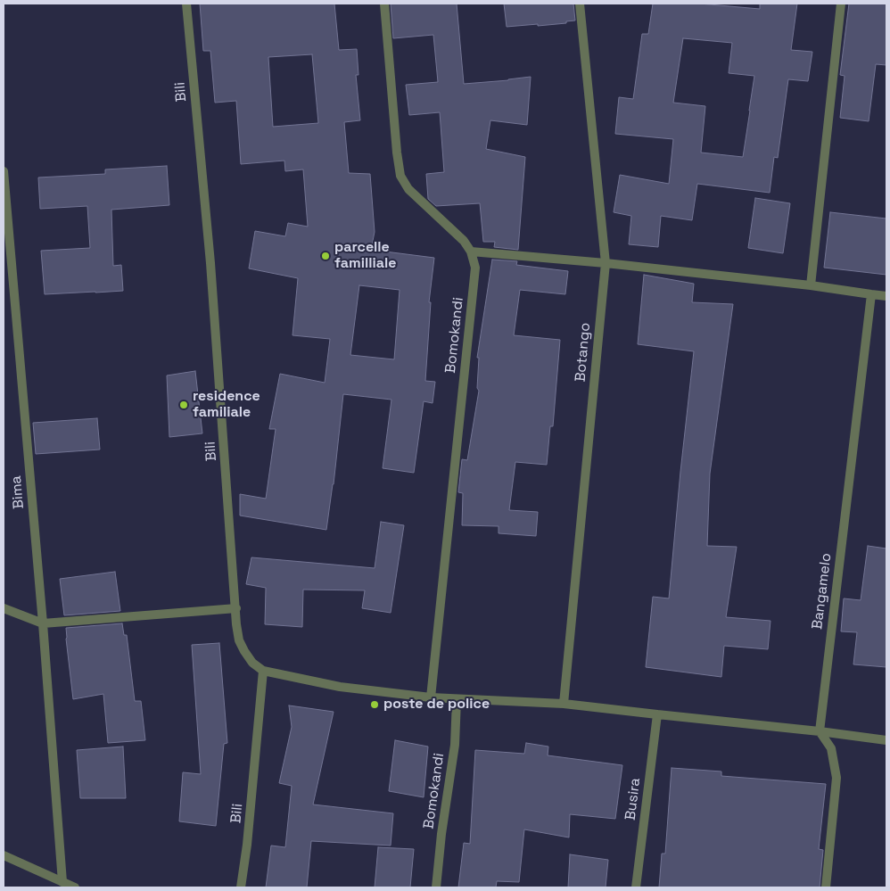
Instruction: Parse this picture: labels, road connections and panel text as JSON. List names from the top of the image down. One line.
{"streets":{"street":["Bili","Bomokandi","Botango","Bima","Bangamelo","Busira"]},"places":["parcelle familliale","residence familiale","poste de police"]}
